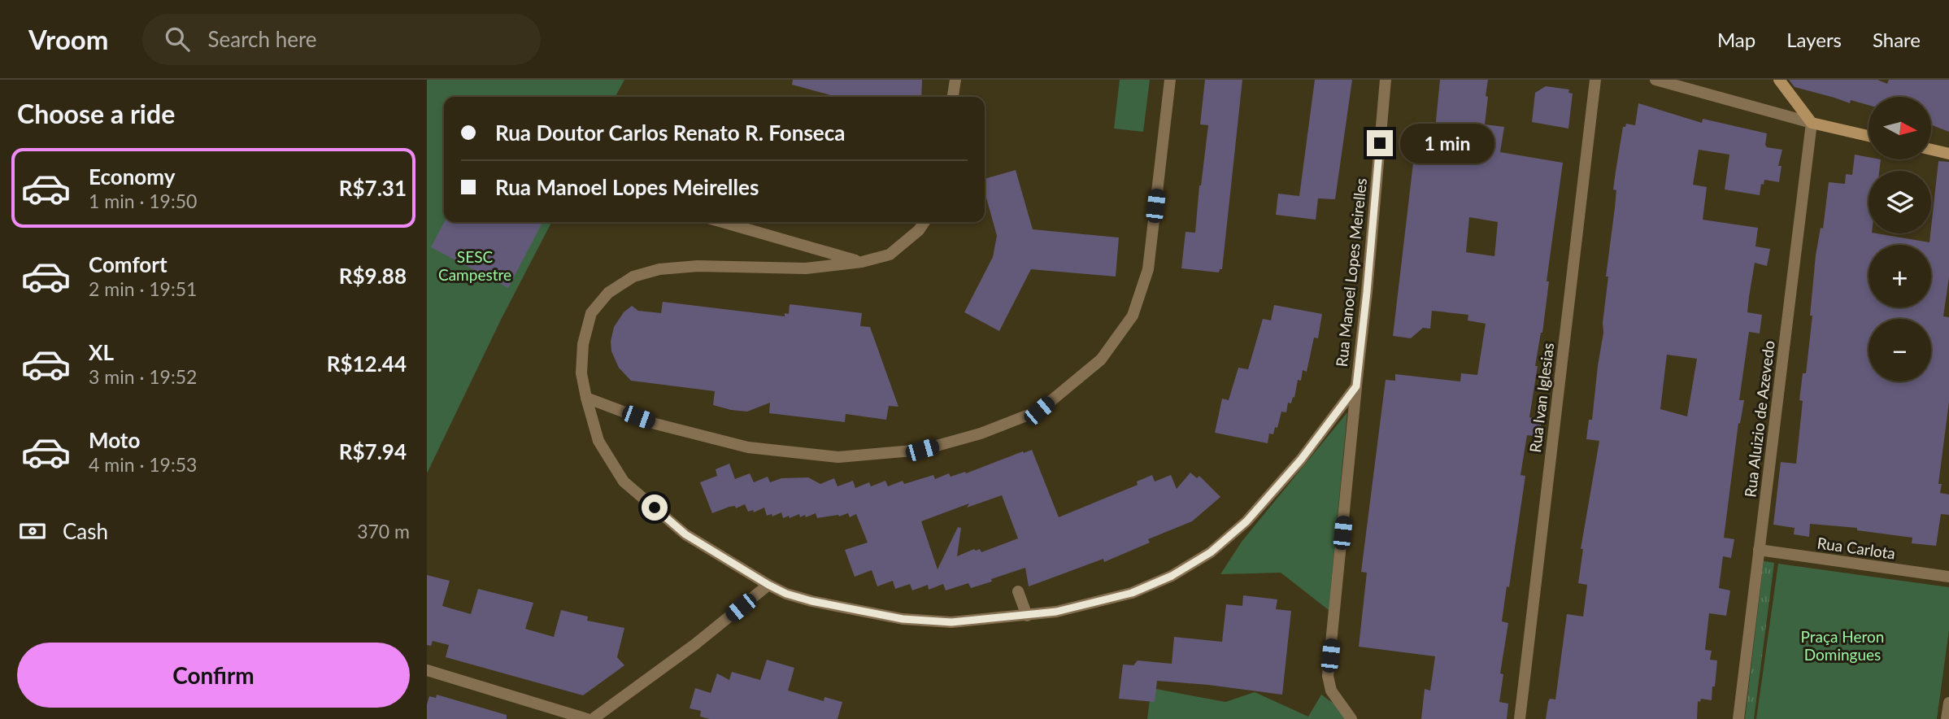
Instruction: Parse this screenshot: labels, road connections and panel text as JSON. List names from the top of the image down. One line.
{"streets":{"street":["Rua Manoel Lopes Meirelles","Rua Ivan Iglesias","Rua Aluizio de Azevedo","Rua Carlota"]},"crossings":[["Rua Aluizio de Azevedo","Rua Carlota"]],"parks":["SESC Campestre","Praça Heron Domingues"],"north":"right","page":{"header":"Vroom","search":"Search here","nav":["Map","Layers","Share"],"heading":"Choose a ride","map_buttons":["+","−"],"banner":["Rua Doutor Carlos Renato R. Fonseca","Rua Manoel Lopes Meirelles"],"bubble":"1 min","list":[{"name":"Economy","note":"1 min · 19:50","value":"R$7.31"},{"name":"Comfort","note":"2 min · 19:51","value":"R$9.88"},{"name":"XL","note":"3 min · 19:52","value":"R$12.44"},{"name":"Moto","note":"4 min · 19:53","value":"R$7.94"}],"pay":["Cash","370 m"],"buttons":"Confirm"}}
